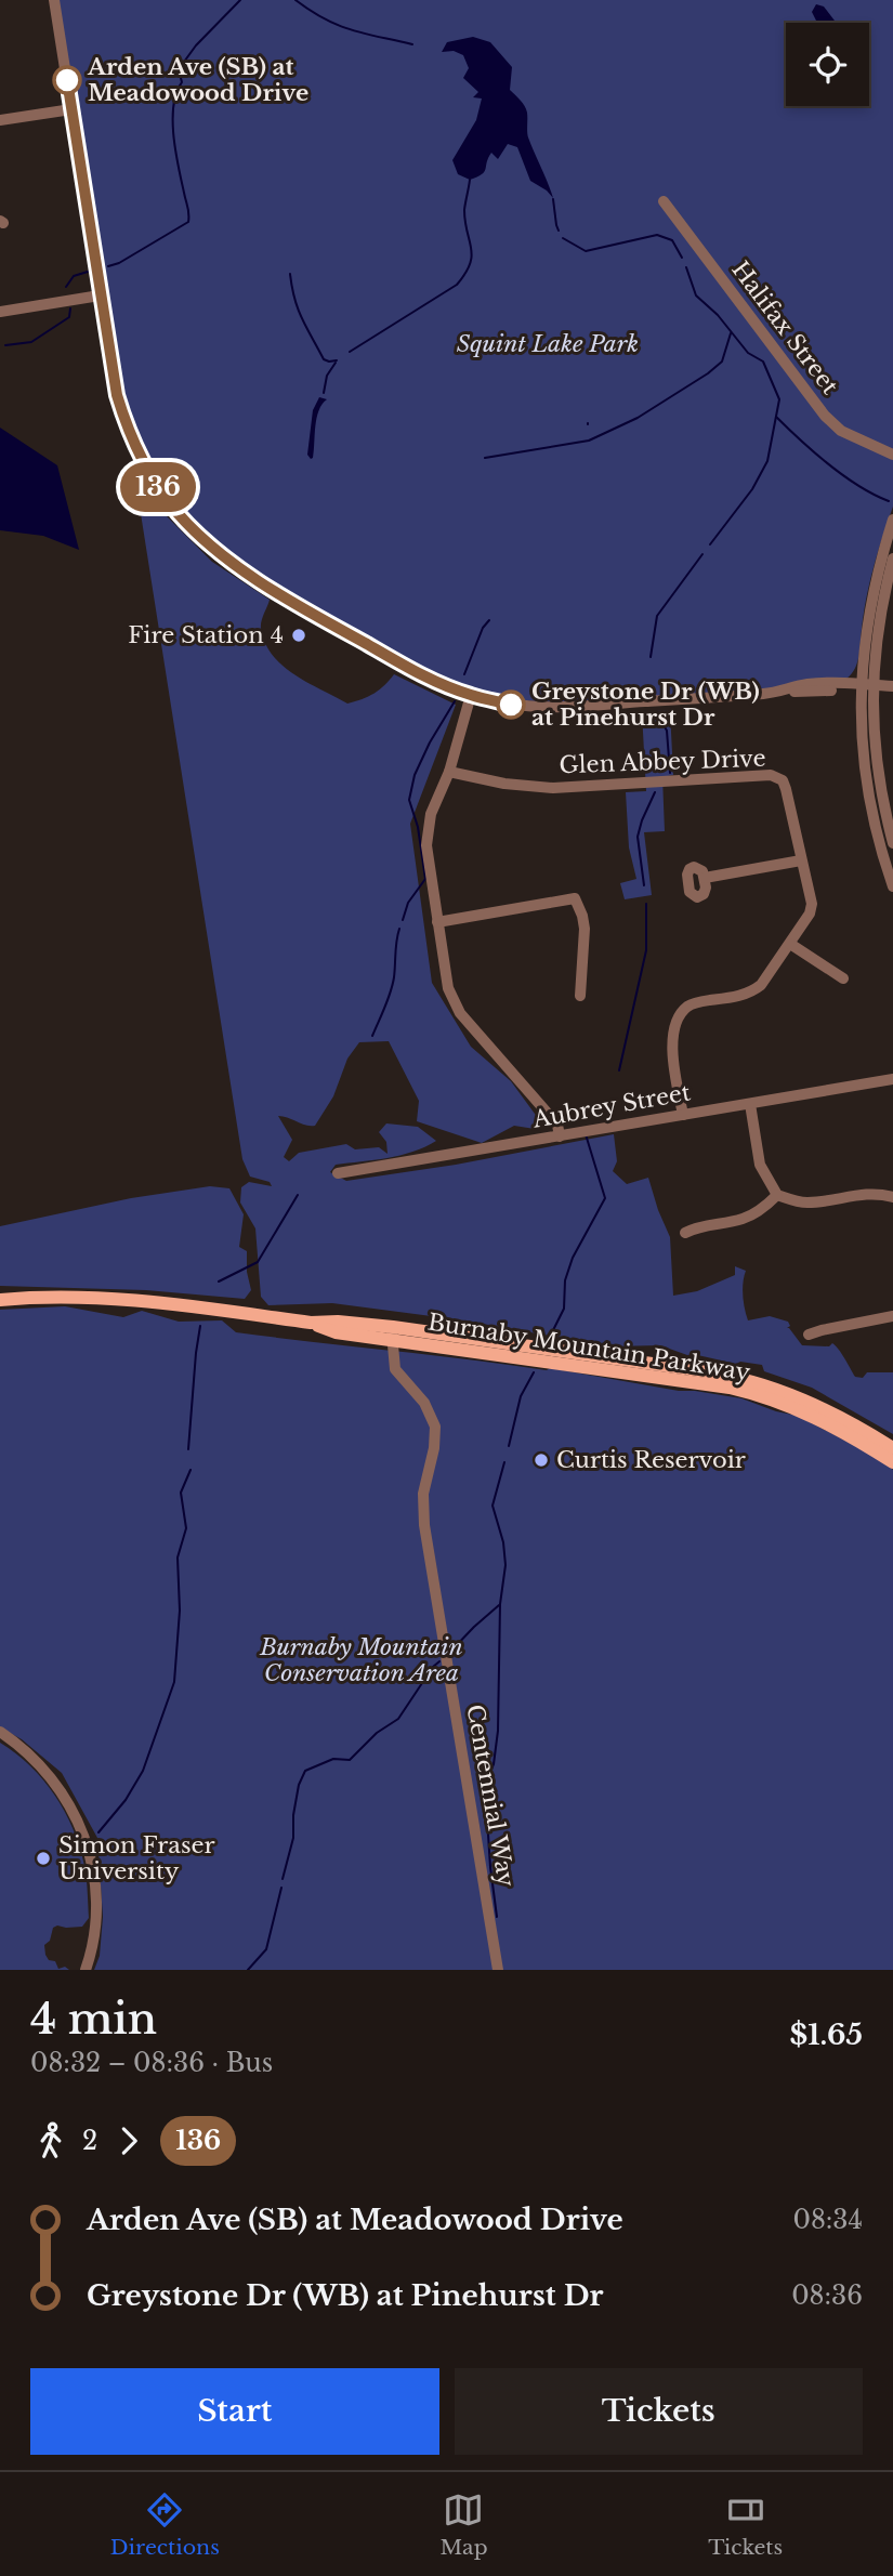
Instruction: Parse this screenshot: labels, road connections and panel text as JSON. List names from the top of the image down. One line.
{"streets":{"main road":["Burnaby Mountain Parkway"],"street":["Halifax Street","Glen Abbey Drive","Aubrey Street","Centennial Way"]},"crossings":[["Glen Abbey Drive","Aubrey Street"],["Burnaby Mountain Parkway","Centennial Way"]],"parks":["Squint Lake Park","Burnaby Mountain Conservation Area"],"places":["Arden Ave (SB) at Meadowood Drive","Fire Station 4","Greystone Dr (WB) at Pinehurst Dr","Curtis Reservoir","Simon Fraser University"],"lines":["bus line 136"],"page":{"on_map":"136","heading":["4 min","08:32 – 08:36 · Bus","$1.65"],"legs":["2","136"],"list":[{"name":"Arden Ave (SB) at Meadowood Drive","value":"08:34"},{"name":"Greystone Dr (WB) at Pinehurst Dr","value":"08:36"}],"buttons":["Start","Tickets"],"tabs":["Directions","Map","Tickets"]}}
